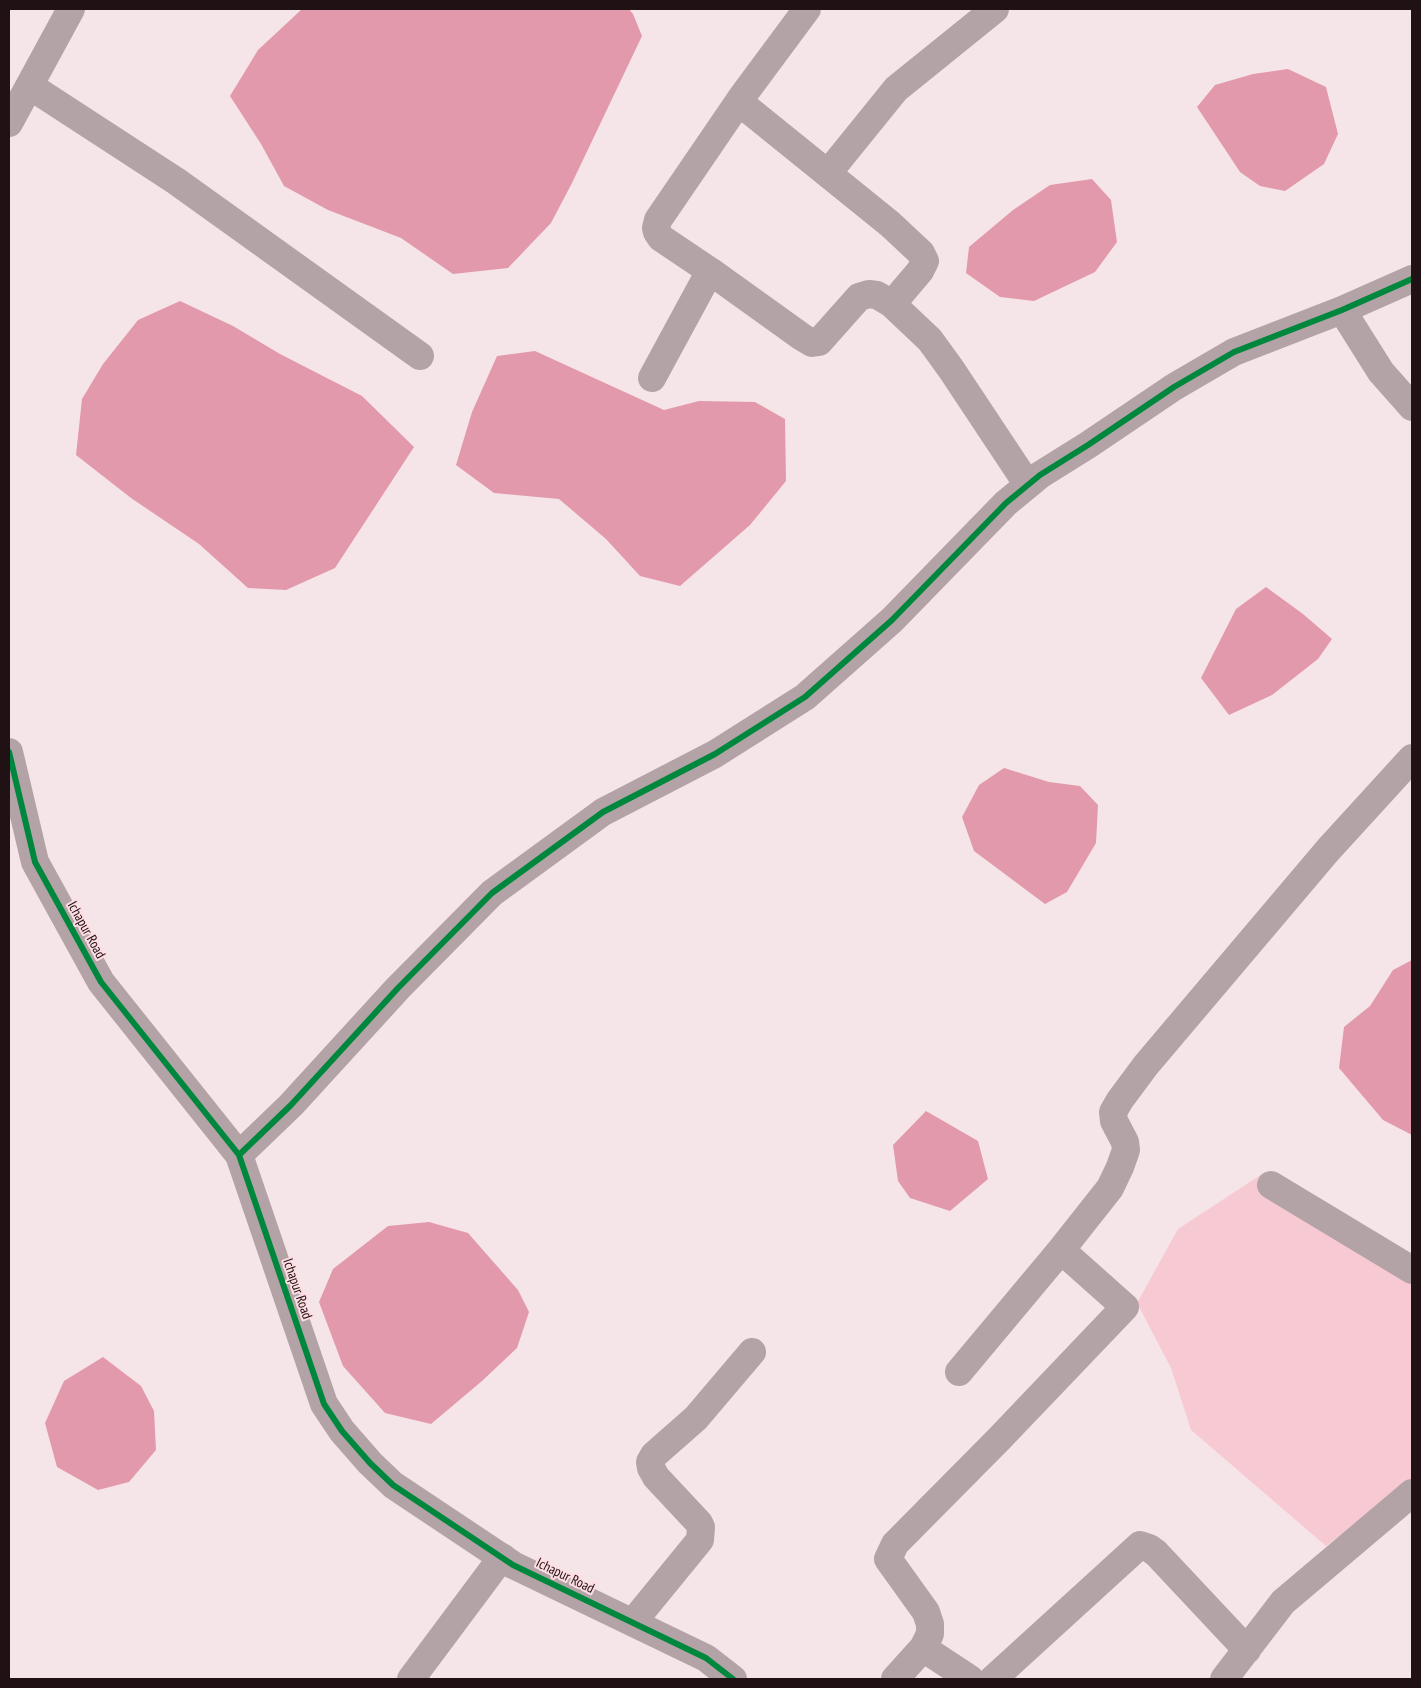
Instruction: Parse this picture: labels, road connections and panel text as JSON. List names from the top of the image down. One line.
{"streets":{"street":["Ichapur Road"]}}
